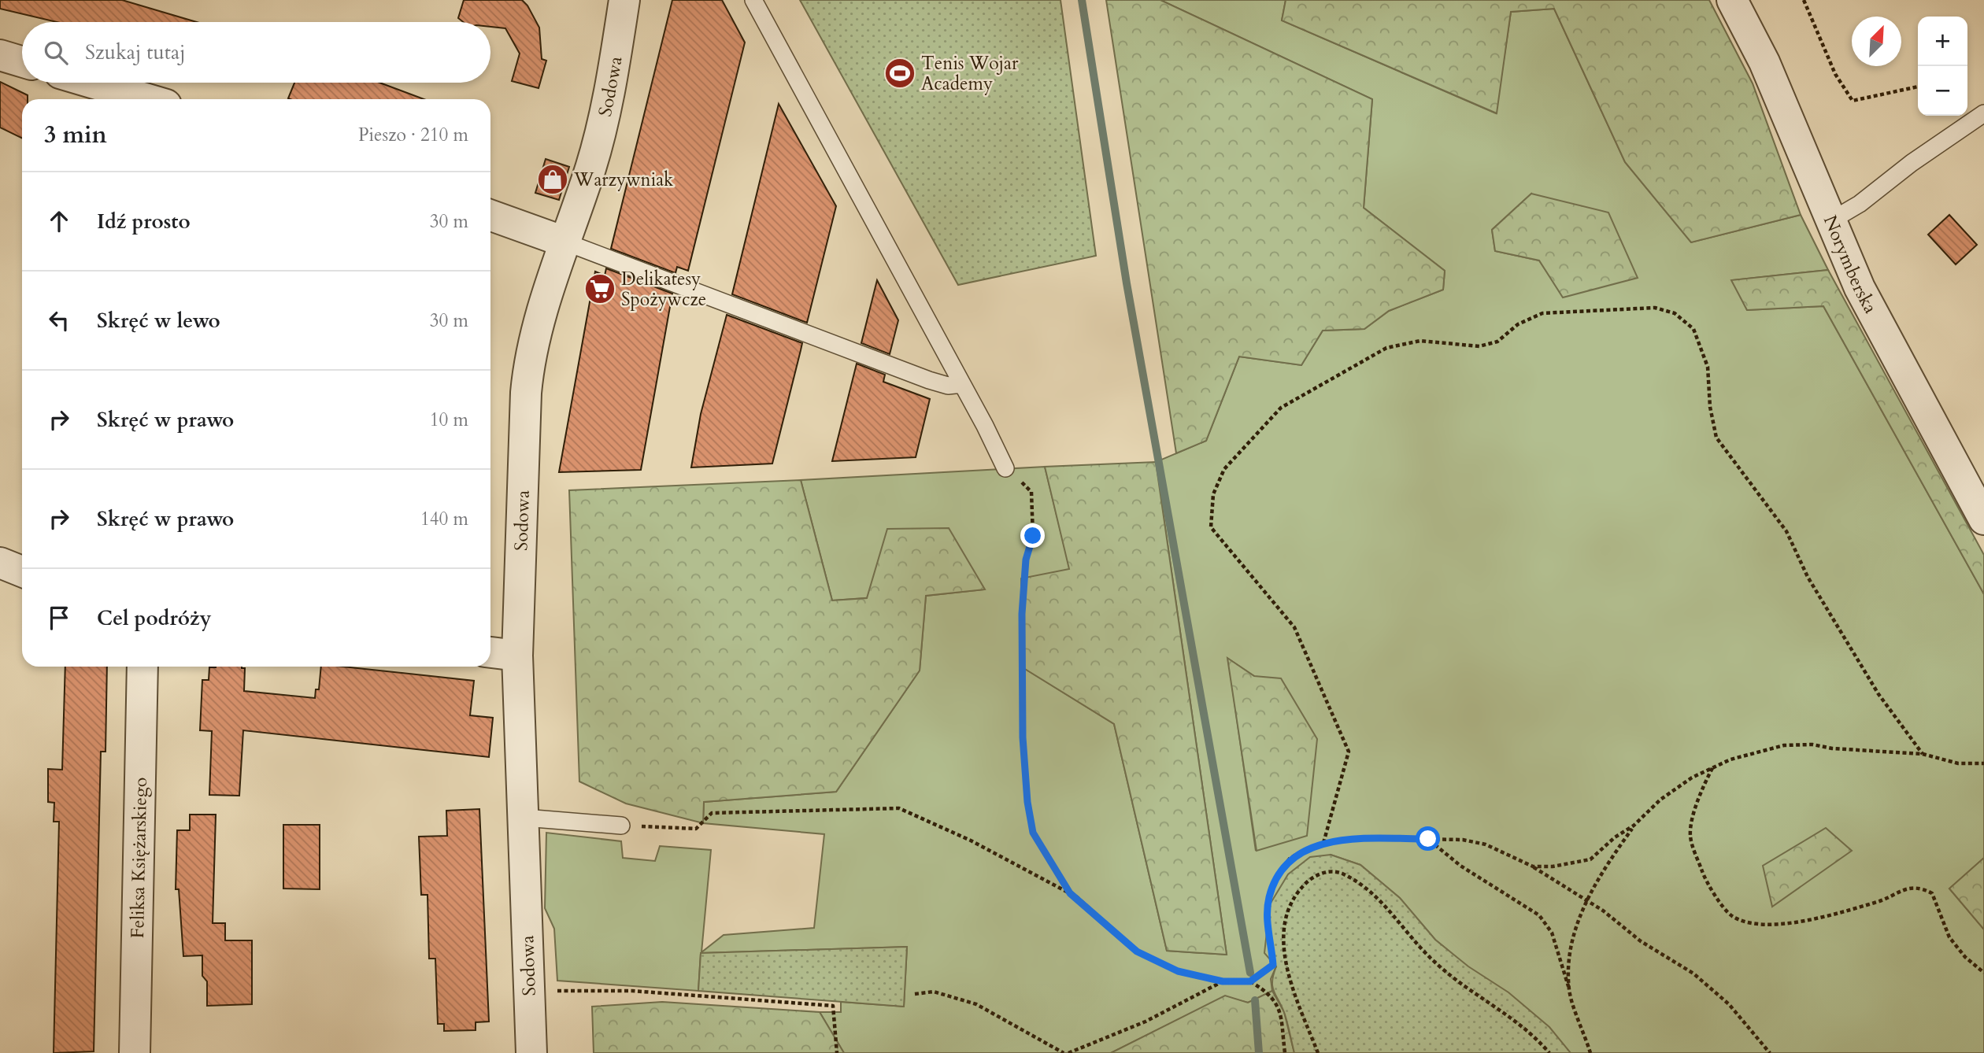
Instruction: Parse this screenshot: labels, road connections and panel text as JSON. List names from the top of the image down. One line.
{"streets":{"street":["Sodowa","Norymberska","Feliksa Księżarskiego"]},"places":{"sports":["Tenis Wojar Academy"],"shop":["Warzywniak"],"supermarket":["Delikatesy Spożywcze"]},"north":"top right","page":{"map_buttons":["+","−"],"search":"Szukaj tutaj","heading":["3 min","Pieszo · 210 m"],"list":[["Idź prosto","30 m"],["Skręć w lewo","30 m"],["Skręć w prawo","10 m"],["Skręć w prawo","140 m"],"Cel podróży"]}}
